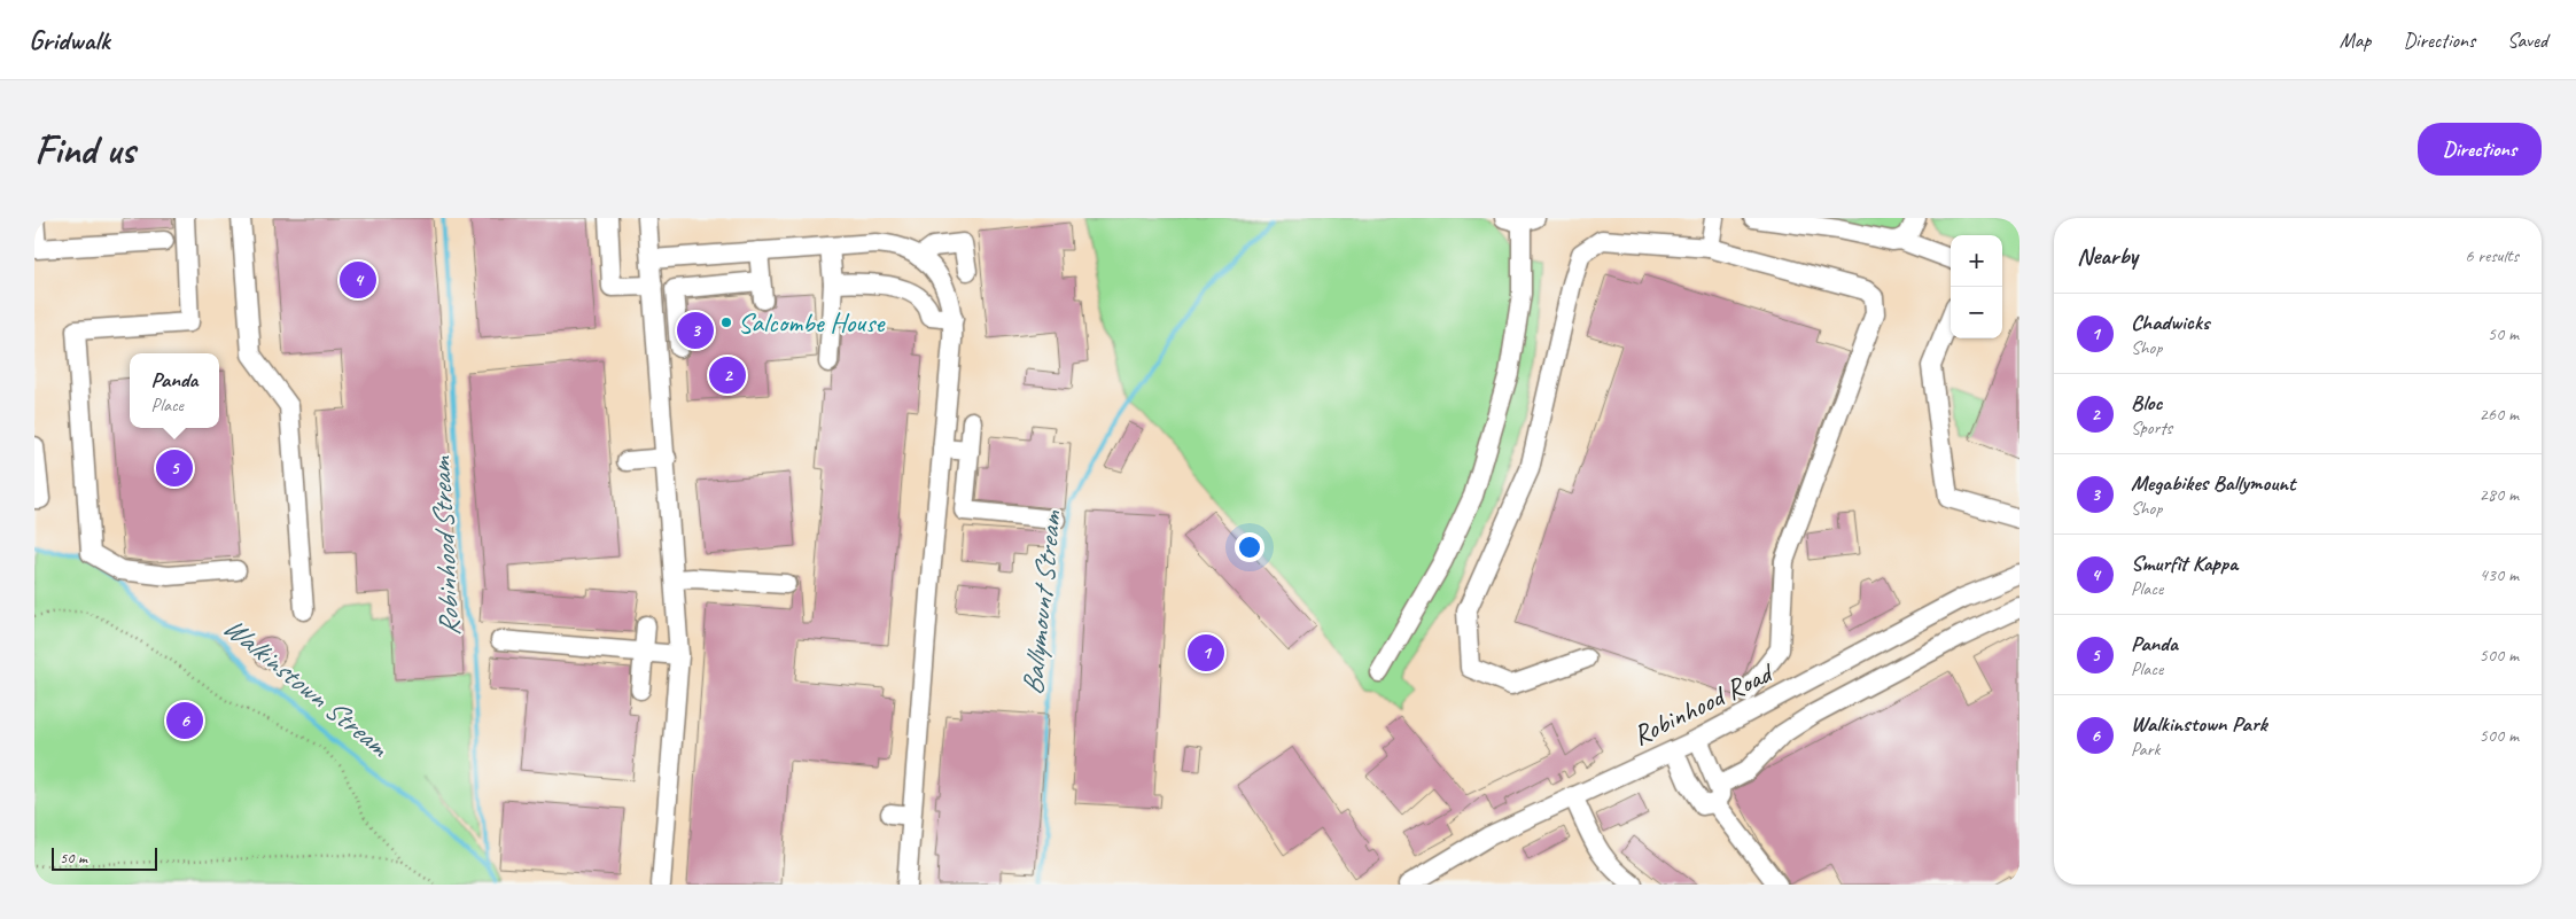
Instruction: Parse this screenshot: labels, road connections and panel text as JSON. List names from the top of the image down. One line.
{"streets":{"street":["Robinhood Road"]},"water":["Robinhood Stream","Ballymount Stream","Walkinstown Stream"],"places":["Salcombe House"],"scale_bar":"50 m","page":{"header":"Gridwalk","nav":["Map","Directions","Saved"],"buttons":"Directions","title":"Find us","heading":["Nearby","6 results"],"map_buttons":["+","−"],"pins":["4","3","2","5","1","6"],"list":[{"mark":"1","name":"Chadwicks","note":"Shop","value":"50 m"},{"mark":"2","name":"Bloc","note":"Sports","value":"260 m"},{"mark":"3","name":"Megabikes Ballymount","note":"Shop","value":"280 m"},{"mark":"4","name":"Smurfit Kappa","note":"Place","value":"430 m"},{"mark":"5","name":"Panda","note":"Place","value":"500 m"},{"mark":"6","name":"Walkinstown Park","note":"Park","value":"500 m"}],"popup":["Panda","Place"],"scale":"50 m"}}
